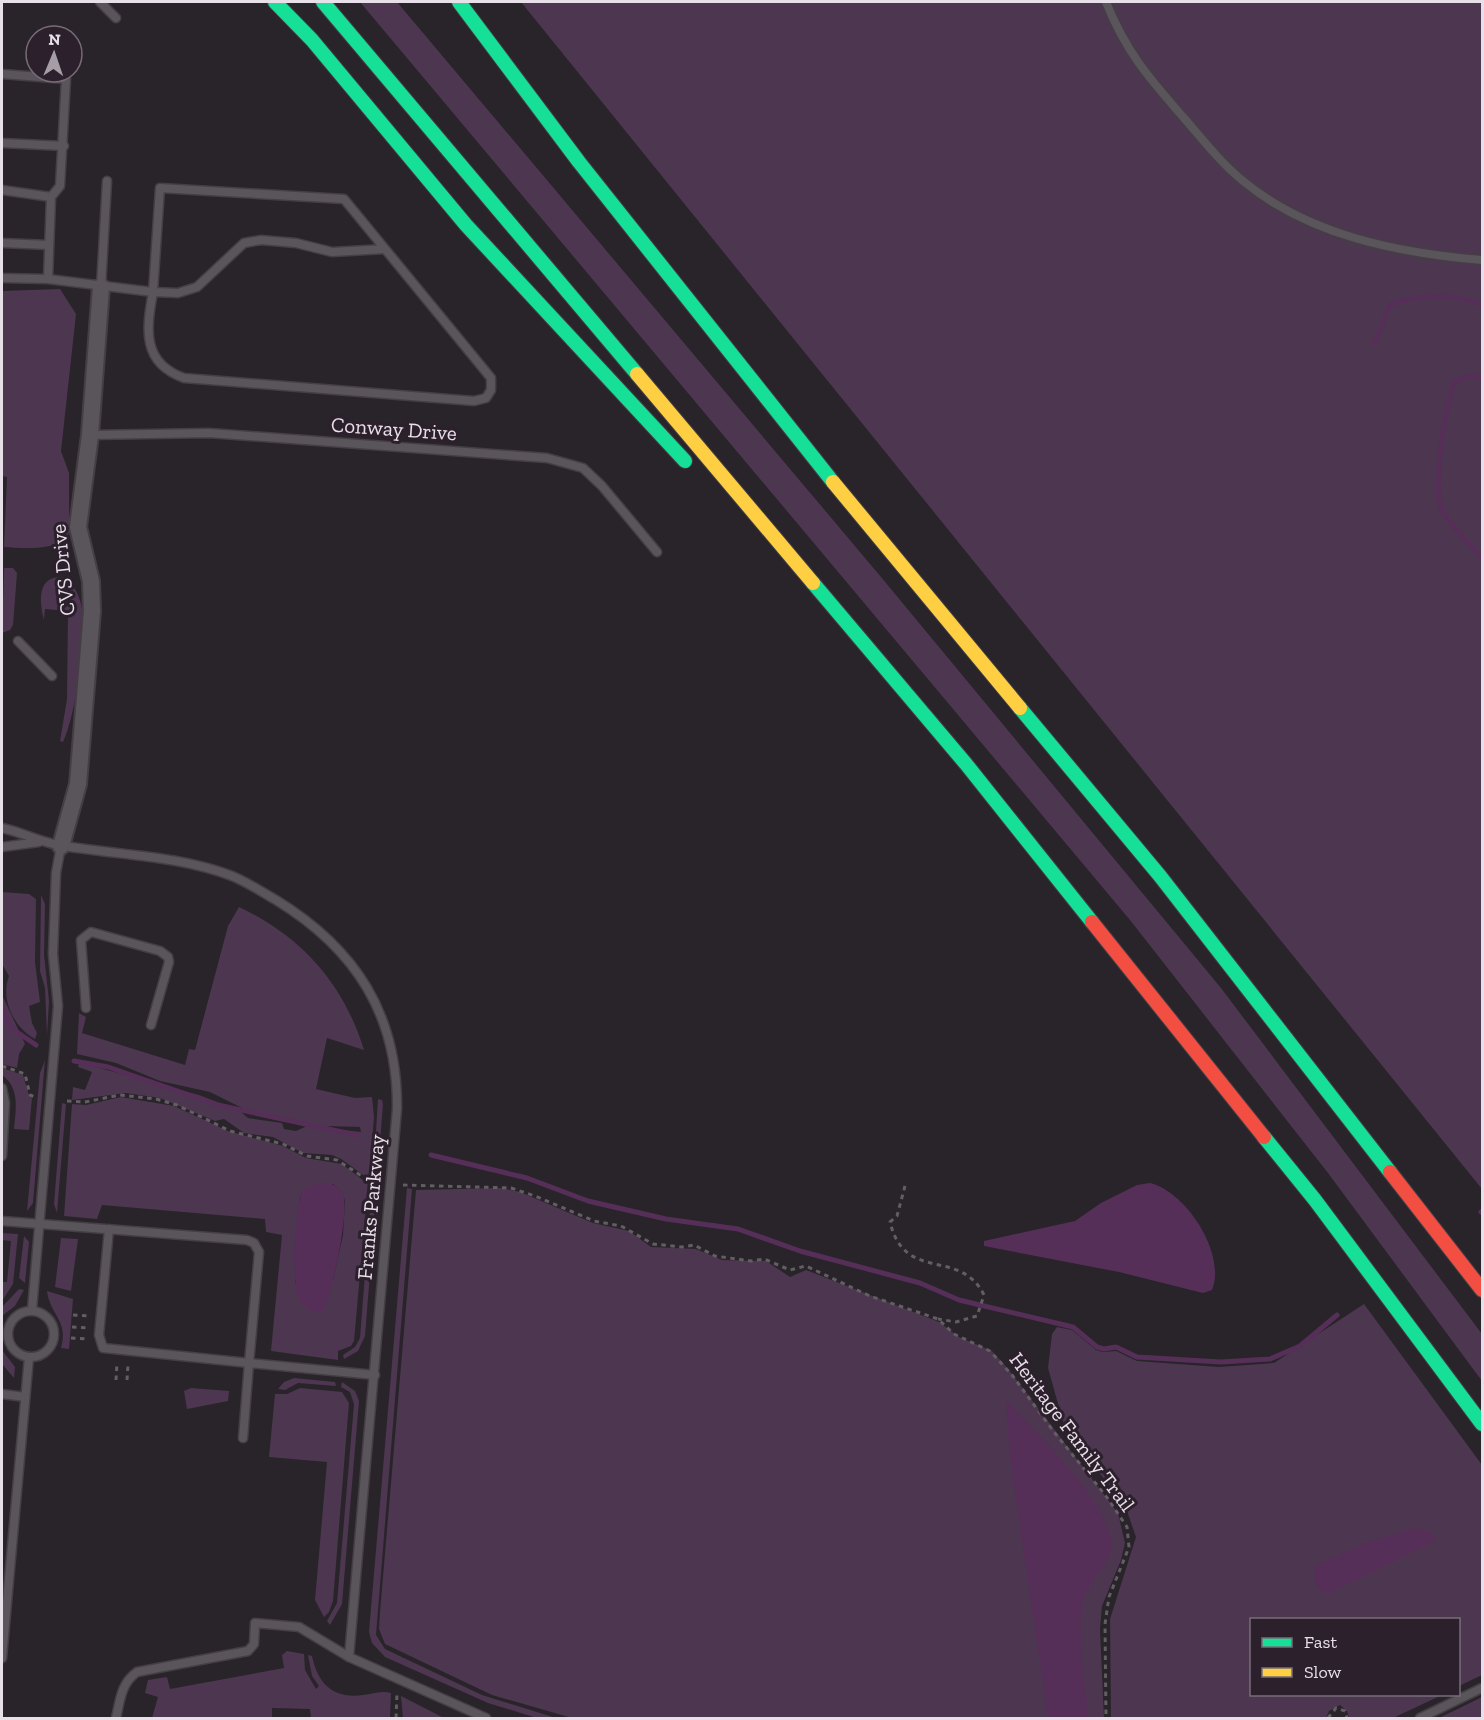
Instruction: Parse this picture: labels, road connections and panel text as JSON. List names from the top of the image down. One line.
{"streets":{"street":["CVS Drive"],"lane":["Conway Drive","Franks Parkway"],"path":["Heritage Family Trail"]},"crossings":[["Conway Drive","CVS Drive"],["CVS Drive","Franks Parkway"],["Franks Parkway","Heritage Family Trail"]],"legend":["Fast","Slow"],"north":"top"}
